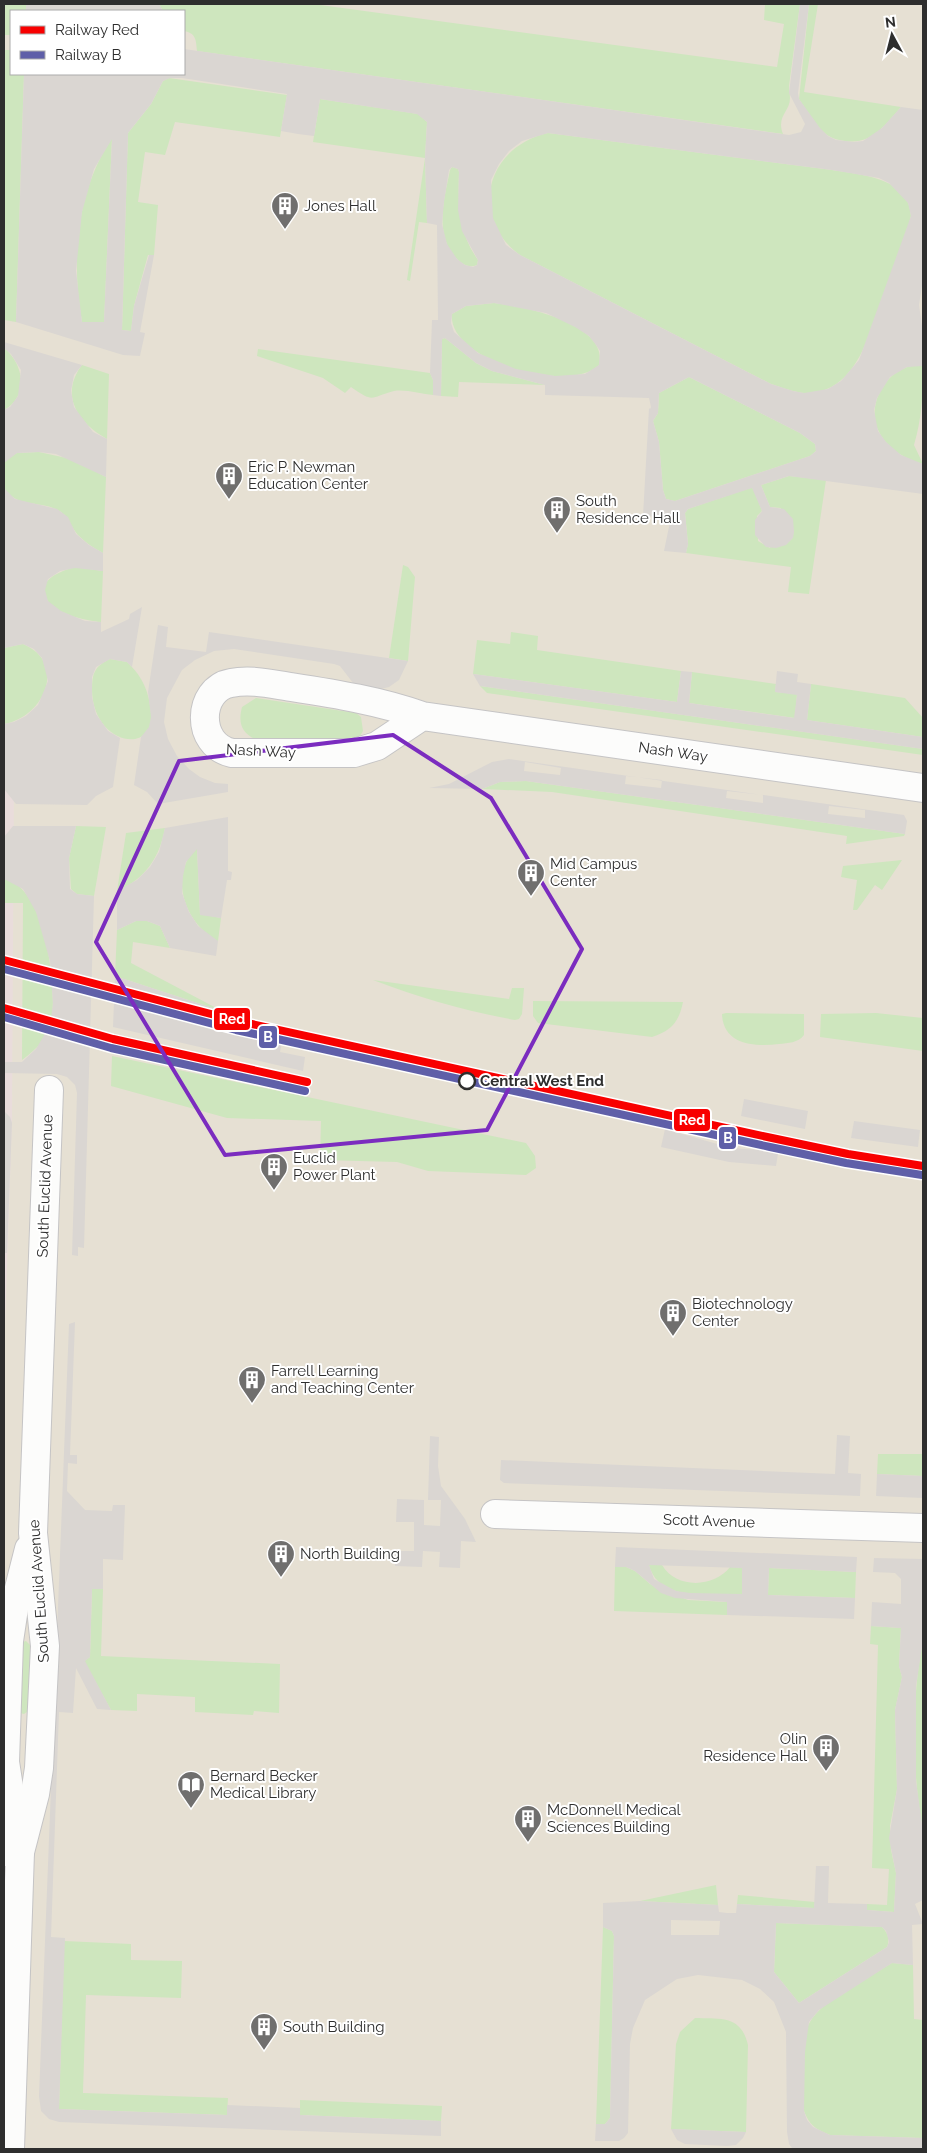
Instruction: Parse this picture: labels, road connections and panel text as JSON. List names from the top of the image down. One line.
{"streets":{"street":["Nash Way","South Euclid Avenue","Scott Avenue"]},"places":{"building":["Jones Hall","Eric P. Newman Education Center","South Residence Hall","Mid Campus Center","Euclid Power Plant","Biotechnology Center","Farrell Learning and Teaching Center","North Building","Olin Residence Hall","McDonnell Medical Sciences Building","South Building"],"other":["Central West End"],"library":["Bernard Becker Medical Library"]},"lines":["rail line Red","rail line B"],"legend":["Railway Red","Railway B"],"north":"top"}
